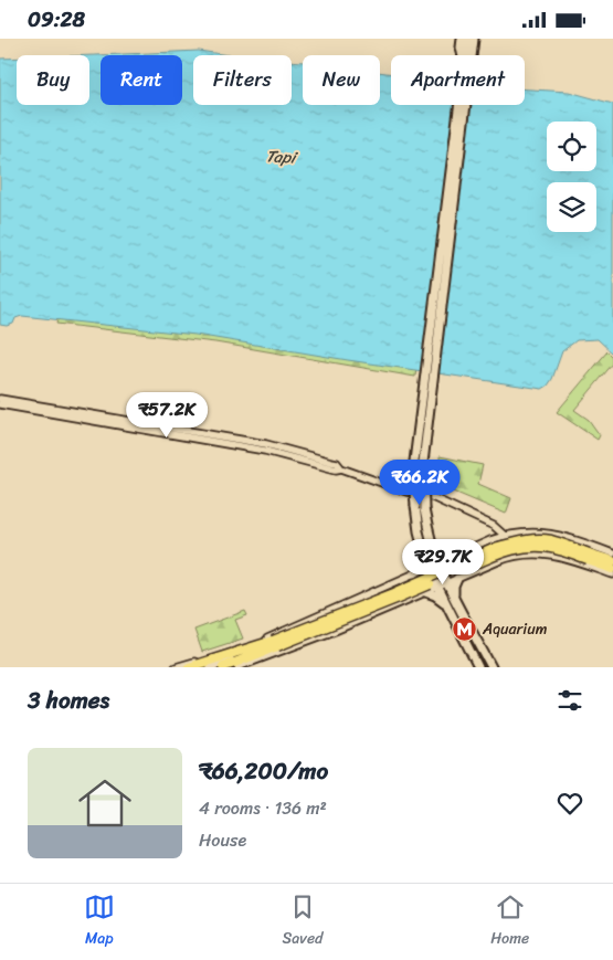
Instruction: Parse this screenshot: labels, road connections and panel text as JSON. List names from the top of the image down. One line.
{"water":["Tapi"],"places":{"metro station":["Aquarium"]},"page":{"status":"09:28","chip":["Buy","Rent","Filters","New","Apartment"],"price":["₹57.2K","₹66.2K","₹29.7K"],"heading":"3 homes","list":[{"name":"₹66,200/mo","note":"4 rooms · 136 m² · House"}],"tabs":["Map","Saved","Home"]}}
